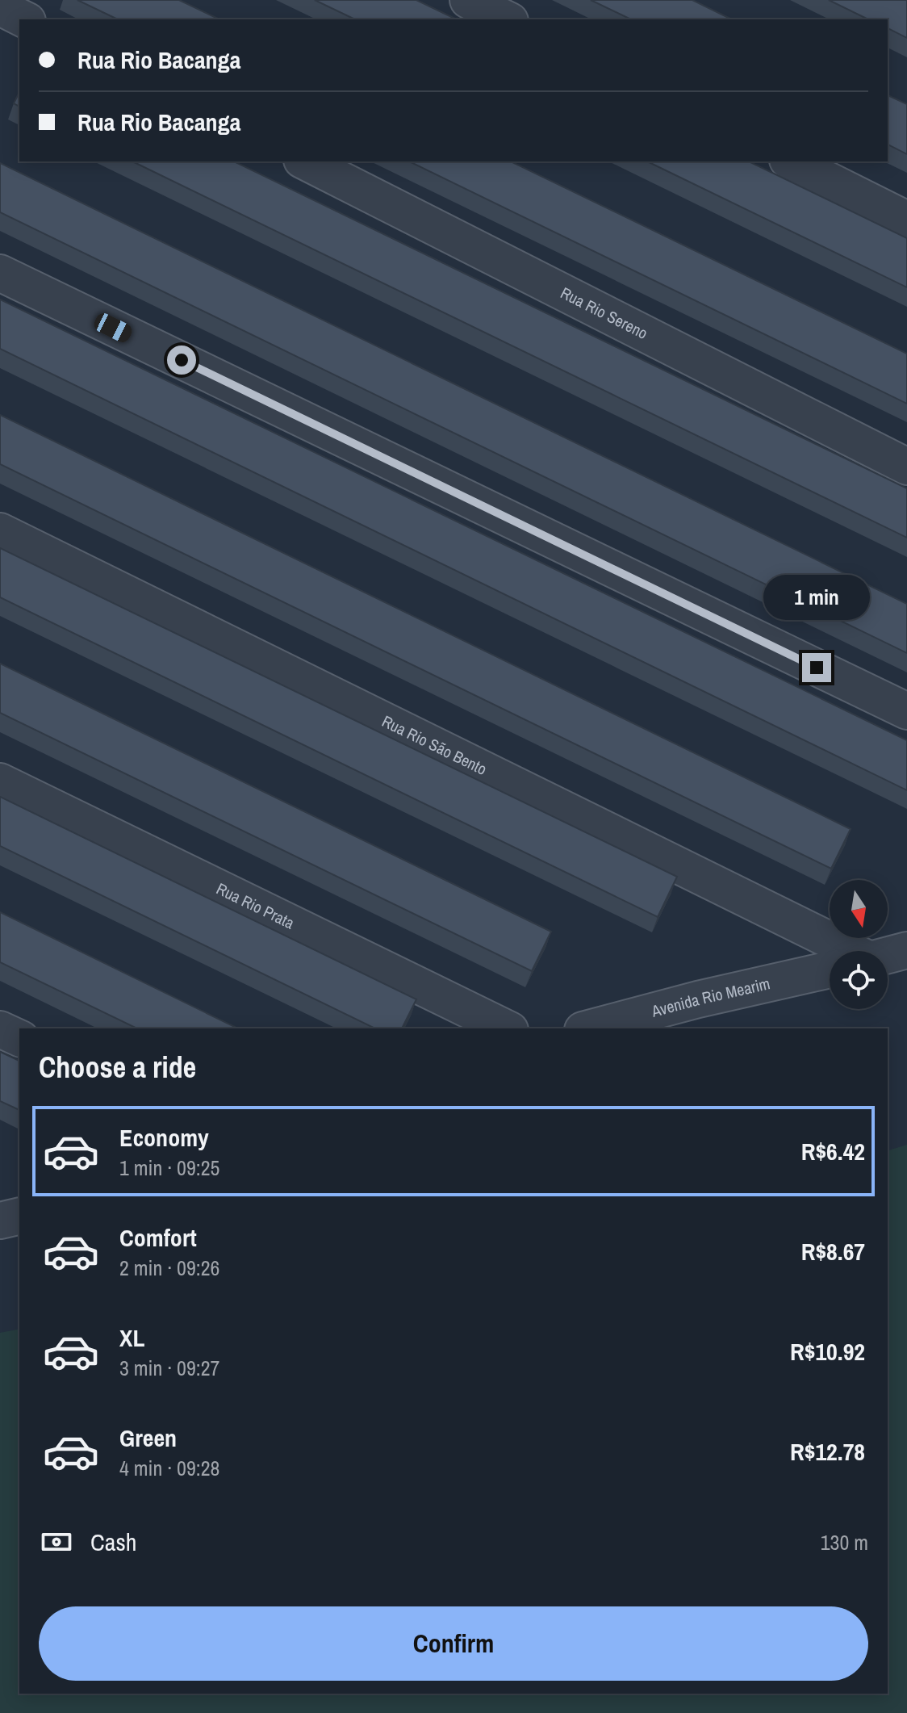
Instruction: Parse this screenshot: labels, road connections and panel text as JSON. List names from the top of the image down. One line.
{"streets":{"street":["Rua Rio Sereno","Rua Rio São Bento","Rua Rio Prata","Avenida Rio Mearim"]},"north":"bottom","page":{"banner":["Rua Rio Bacanga","Rua Rio Bacanga"],"bubble":"1 min","heading":"Choose a ride","list":[{"name":"Economy","note":"1 min · 09:25","value":"R$6.42"},{"name":"Comfort","note":"2 min · 09:26","value":"R$8.67"},{"name":"XL","note":"3 min · 09:27","value":"R$10.92"},{"name":"Green","note":"4 min · 09:28","value":"R$12.78"}],"pay":["Cash","130 m"],"buttons":"Confirm"}}
